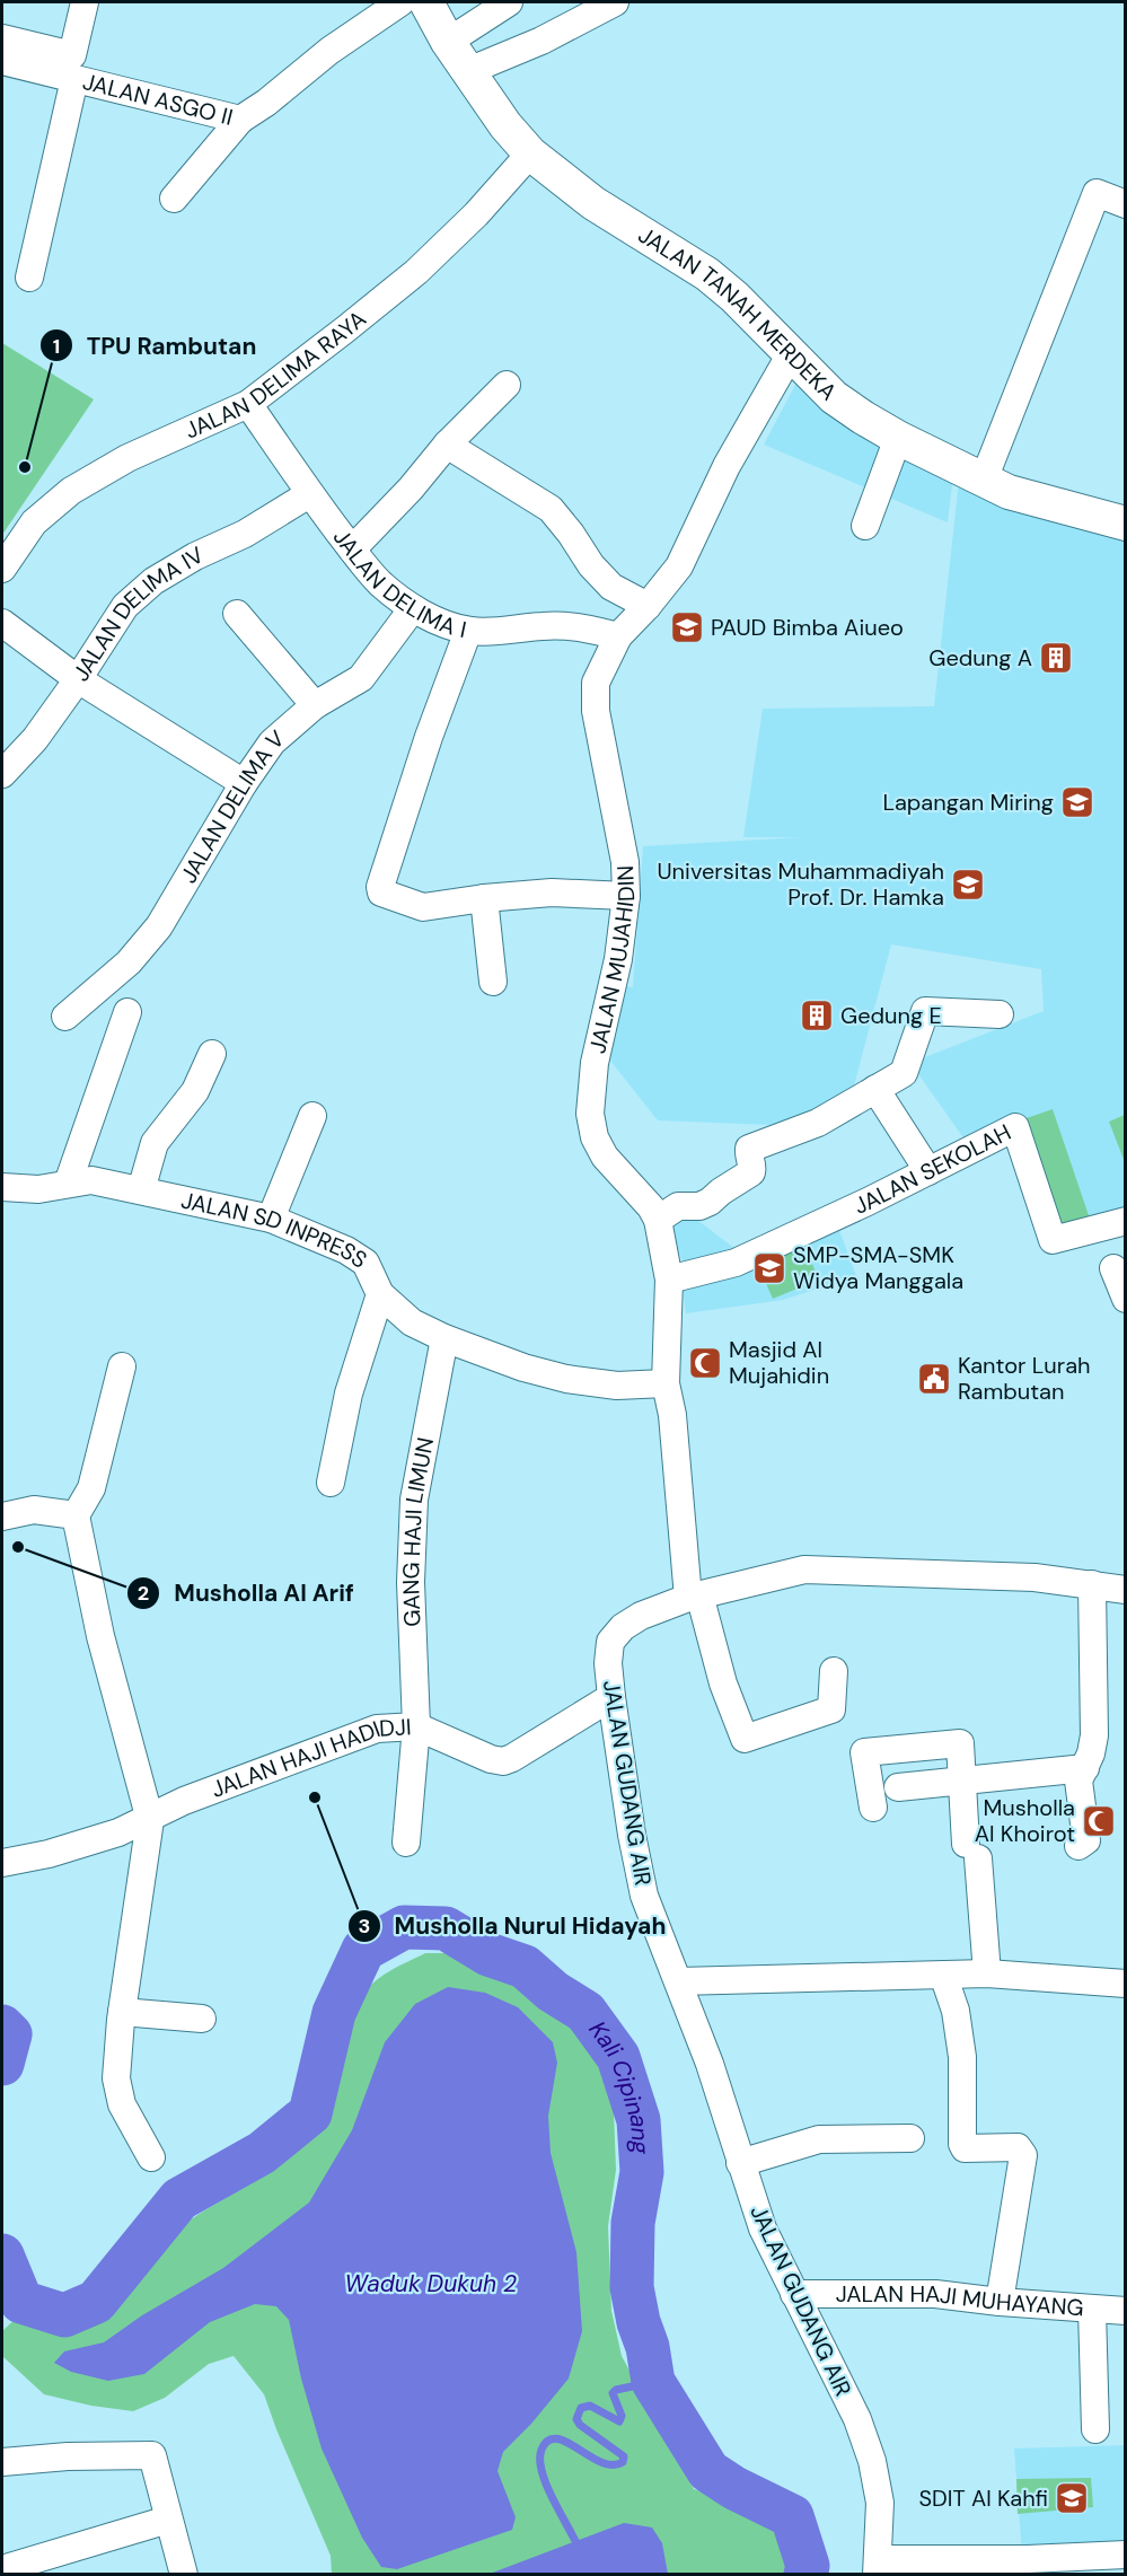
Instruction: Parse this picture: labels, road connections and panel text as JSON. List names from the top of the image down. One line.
{"streets":{"street":["JALAN ASGO II","JALAN TANAH MERDEKA","JALAN DELIMA RAYA","JALAN DELIMA I","JALAN DELIMA IV","JALAN DELIMA V","JALAN MUJAHIDIN","JALAN SEKOLAH","JALAN SD INPRESS","GANG HAJI LIMUN","JALAN HAJI HADIDJI","JALAN GUDANG AIR","JALAN HAJI MUHAYANG"]},"crossings":[["JALAN TANAH MERDEKA","JALAN DELIMA RAYA"],["JALAN TANAH MERDEKA","JALAN MUJAHIDIN"],["JALAN DELIMA RAYA","JALAN DELIMA I"],["JALAN DELIMA I","JALAN DELIMA IV"],["JALAN DELIMA I","JALAN DELIMA V"],["JALAN DELIMA I","JALAN MUJAHIDIN"],["JALAN MUJAHIDIN","JALAN SEKOLAH"],["JALAN MUJAHIDIN","JALAN SD INPRESS"],["JALAN MUJAHIDIN","JALAN GUDANG AIR"],["JALAN SD INPRESS","GANG HAJI LIMUN"],["GANG HAJI LIMUN","JALAN HAJI HADIDJI"],["JALAN HAJI HADIDJI","JALAN GUDANG AIR"],["JALAN GUDANG AIR","JALAN HAJI MUHAYANG"]],"water":["Kali Cipinang","Waduk Dukuh 2"],"places":{"other":["TPU Rambutan","Musholla Al Arif","Musholla Nurul Hidayah"],"school or university":["PAUD Bimba Aiueo","Lapangan Miring","Universitas Muhammadiyah Prof. Dr. Hamka","SMP-SMA-SMK Widya Manggala","SDIT Al Kahfi"],"building":["Gedung A","Gedung E"],"mosque":["Masjid Al Mujahidin","Musholla Al Khoirot"],"public building":["Kantor Lurah Rambutan"]}}
